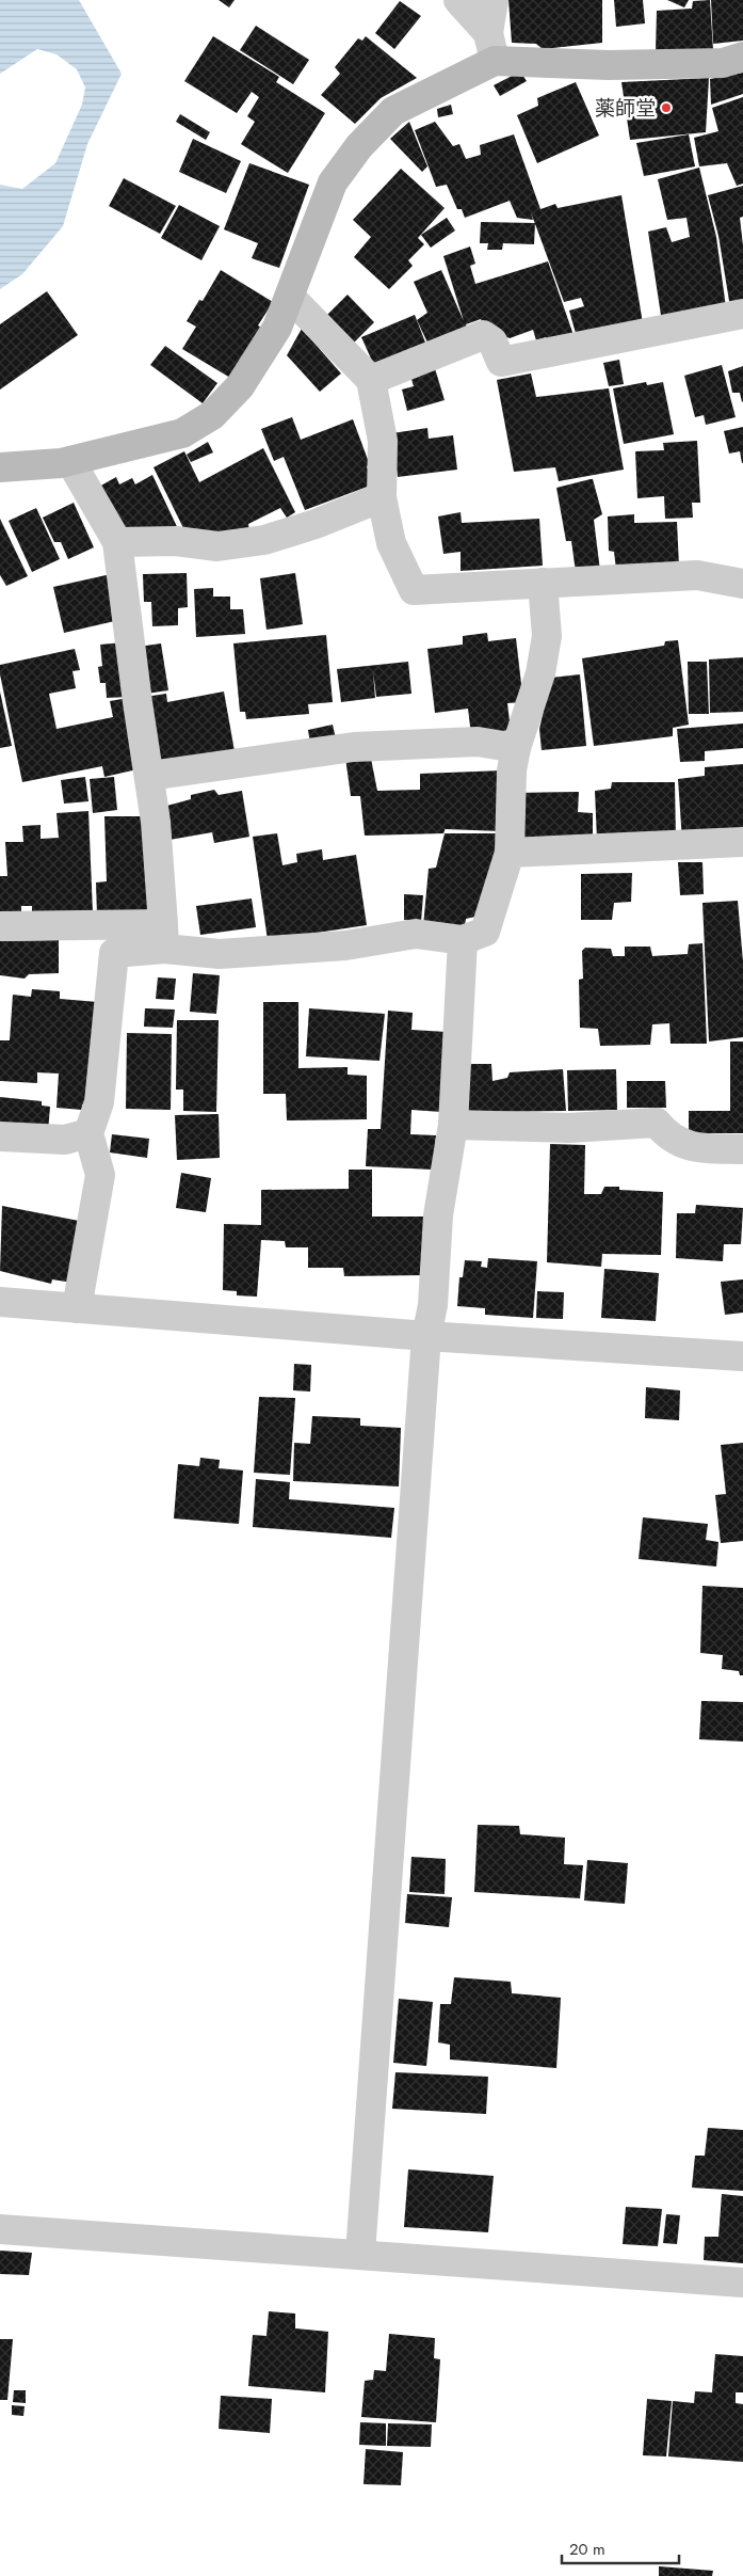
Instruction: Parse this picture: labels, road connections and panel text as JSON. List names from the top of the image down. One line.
{"places":["薬師堂"],"scale_bar":"20 m"}
